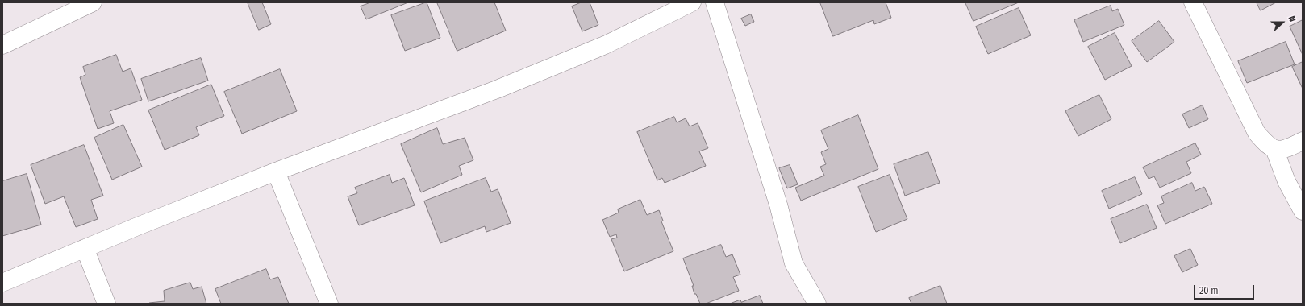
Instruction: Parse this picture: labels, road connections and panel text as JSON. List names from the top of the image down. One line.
{"scale_bar":"20 m","north":"right"}
